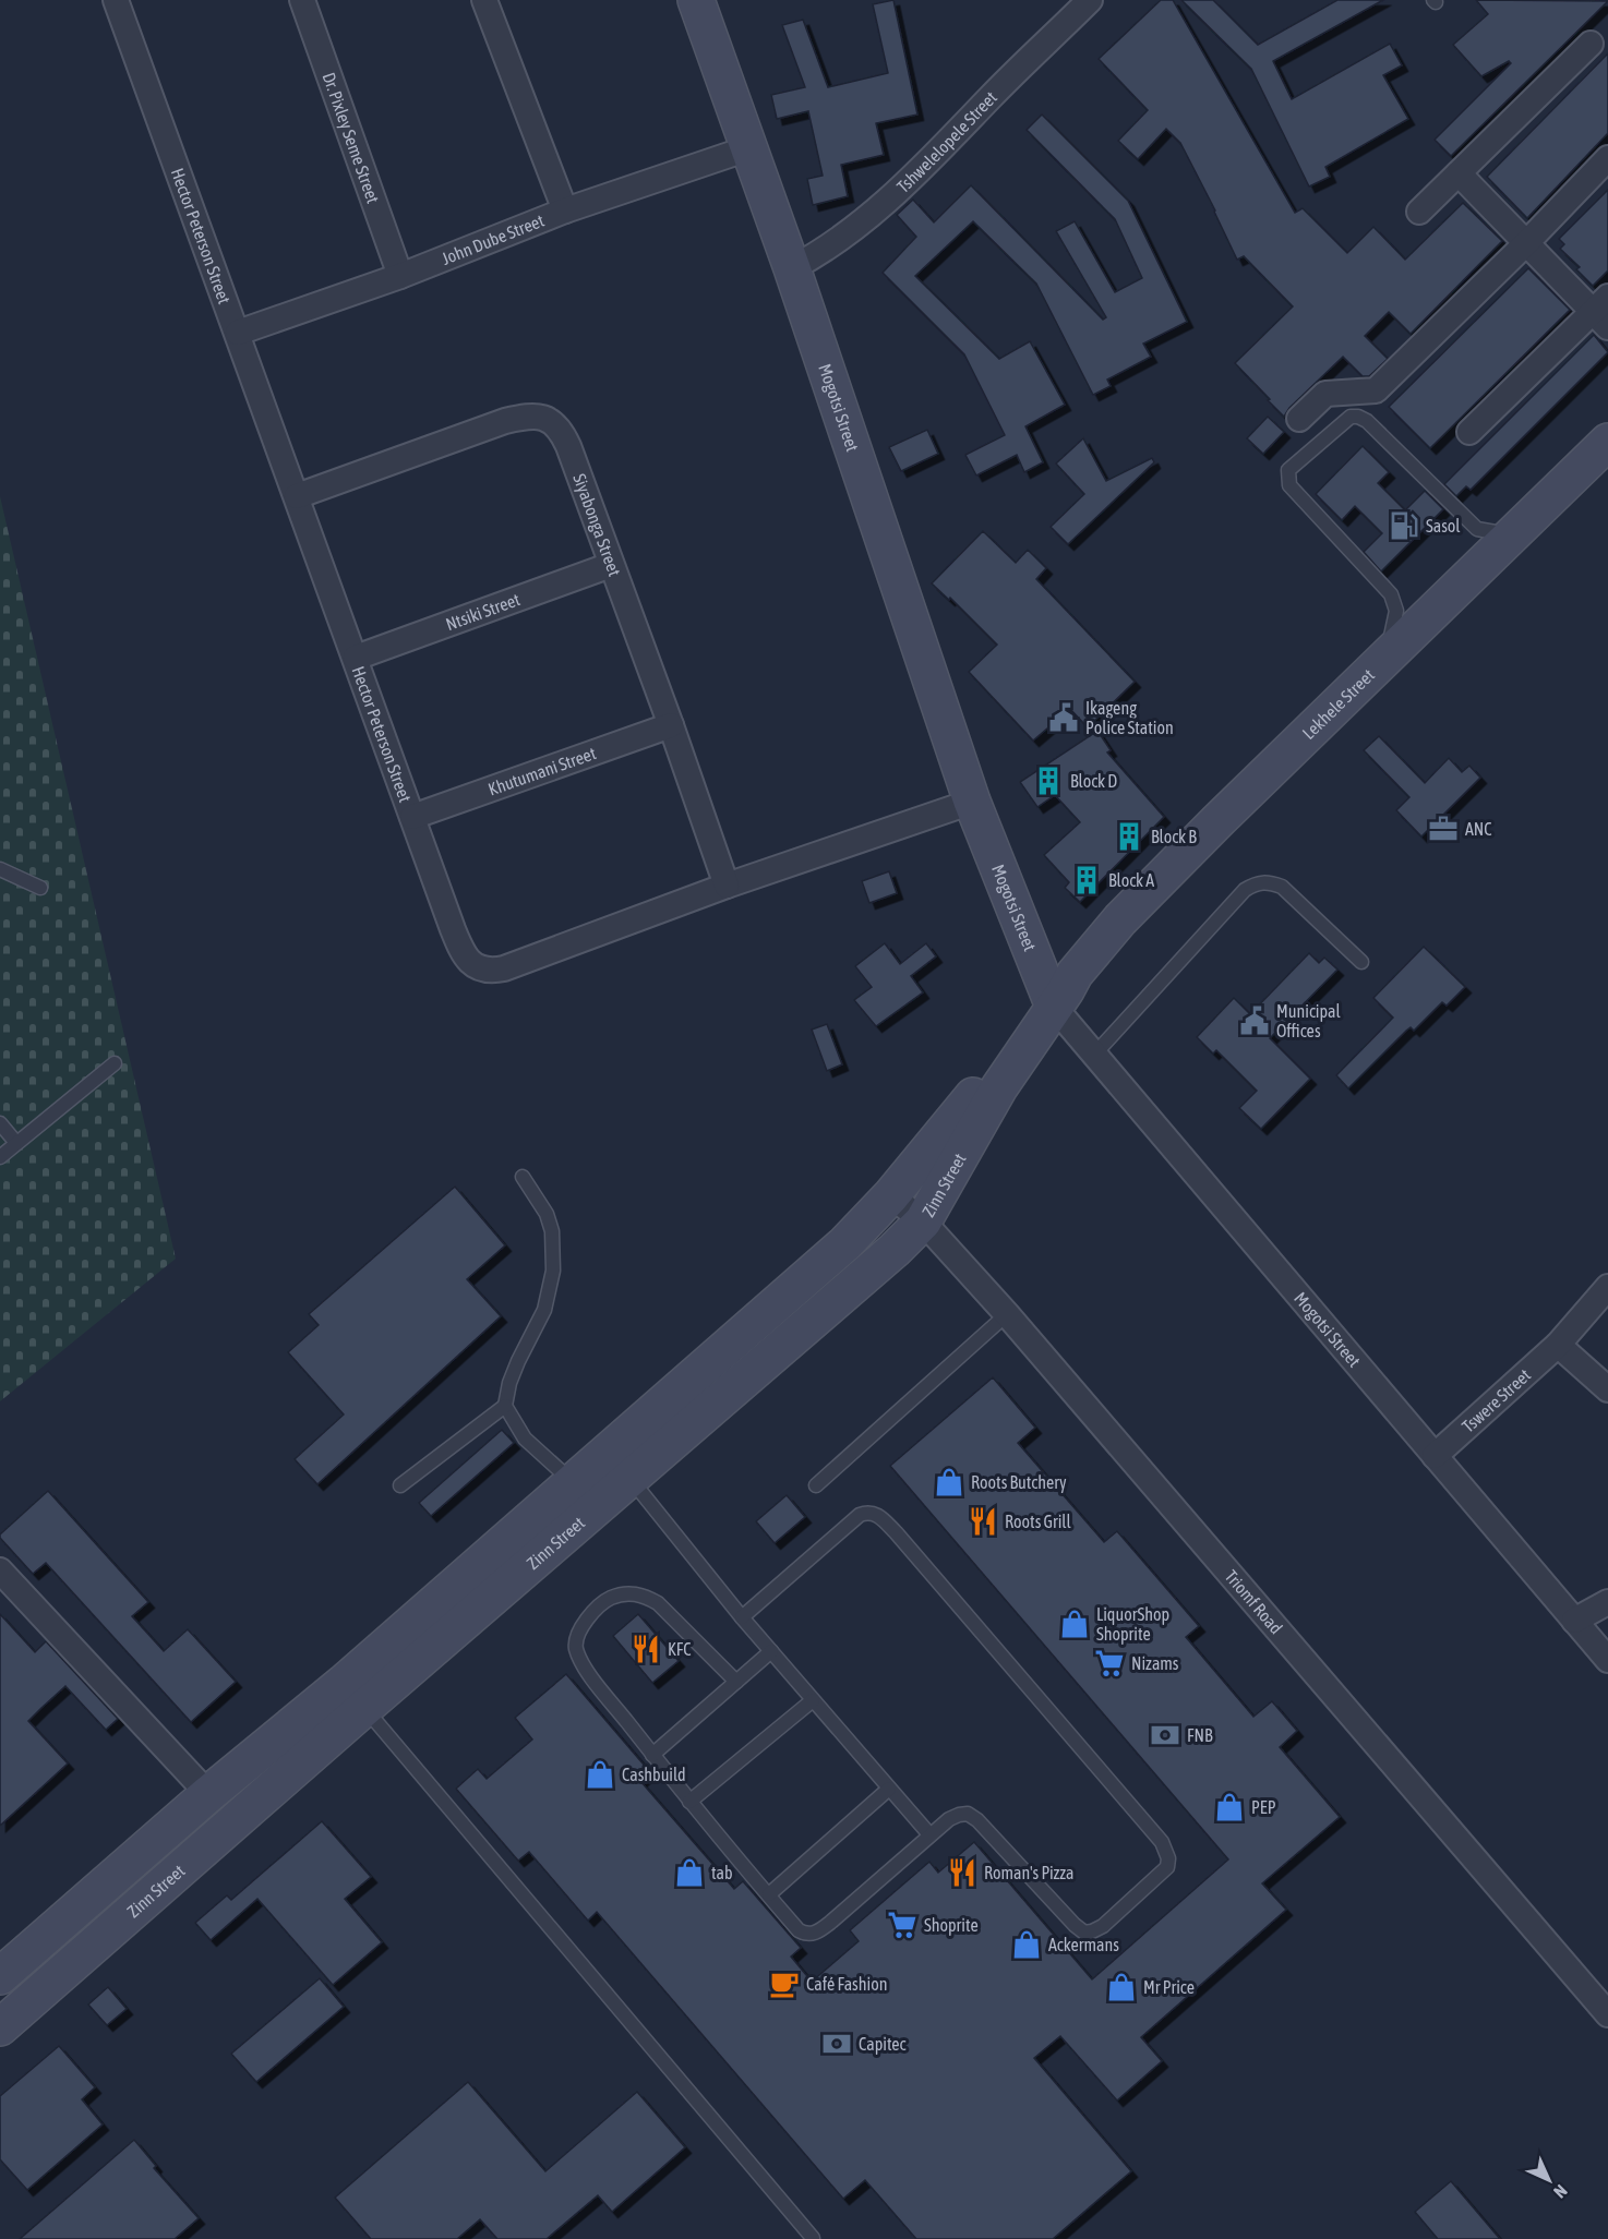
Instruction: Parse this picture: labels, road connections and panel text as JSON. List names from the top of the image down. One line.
{"streets":{"street":["Dr. Pixley Seme Street","Tshwelelopele Street","Hector Peterson Street","John Dube Street","Mogotsi Street","Siyabonga Street","Ntsiki Street","Lekhele Street","Khutumani Street","Zinn Street","Tswere Street","Triomf Road"]},"crossings":[["Dr. Pixley Seme Street","John Dube Street"],["Tshwelelopele Street","Mogotsi Street"],["Hector Peterson Street","John Dube Street"],["Hector Peterson Street","Mogotsi Street"],["Hector Peterson Street","Siyabonga Street"],["Hector Peterson Street","Ntsiki Street"],["Hector Peterson Street","Khutumani Street"],["John Dube Street","Mogotsi Street"],["Mogotsi Street","Lekhele Street"],["Mogotsi Street","Zinn Street"],["Mogotsi Street","Tswere Street"],["Siyabonga Street","Ntsiki Street"],["Siyabonga Street","Khutumani Street"],["Lekhele Street","Zinn Street"],["Zinn Street","Triomf Road"]],"places":{"fuel station":["Sasol"],"public building":["Ikageng Police Station","Municipal Offices"],"building":["Block D","Block B","Block A"],"office":["ANC"],"shop":["Roots Butchery","LiquorShop Shoprite","Cashbuild","PEP","tab","Ackermans","Mr Price"],"restaurant":["Roots Grill","KFC","Roman's Pizza"],"supermarket":["Nizams","Shoprite"],"bank":["FNB","Capitec"],"cafe":["Café Fashion"]},"north":"bottom right"}
